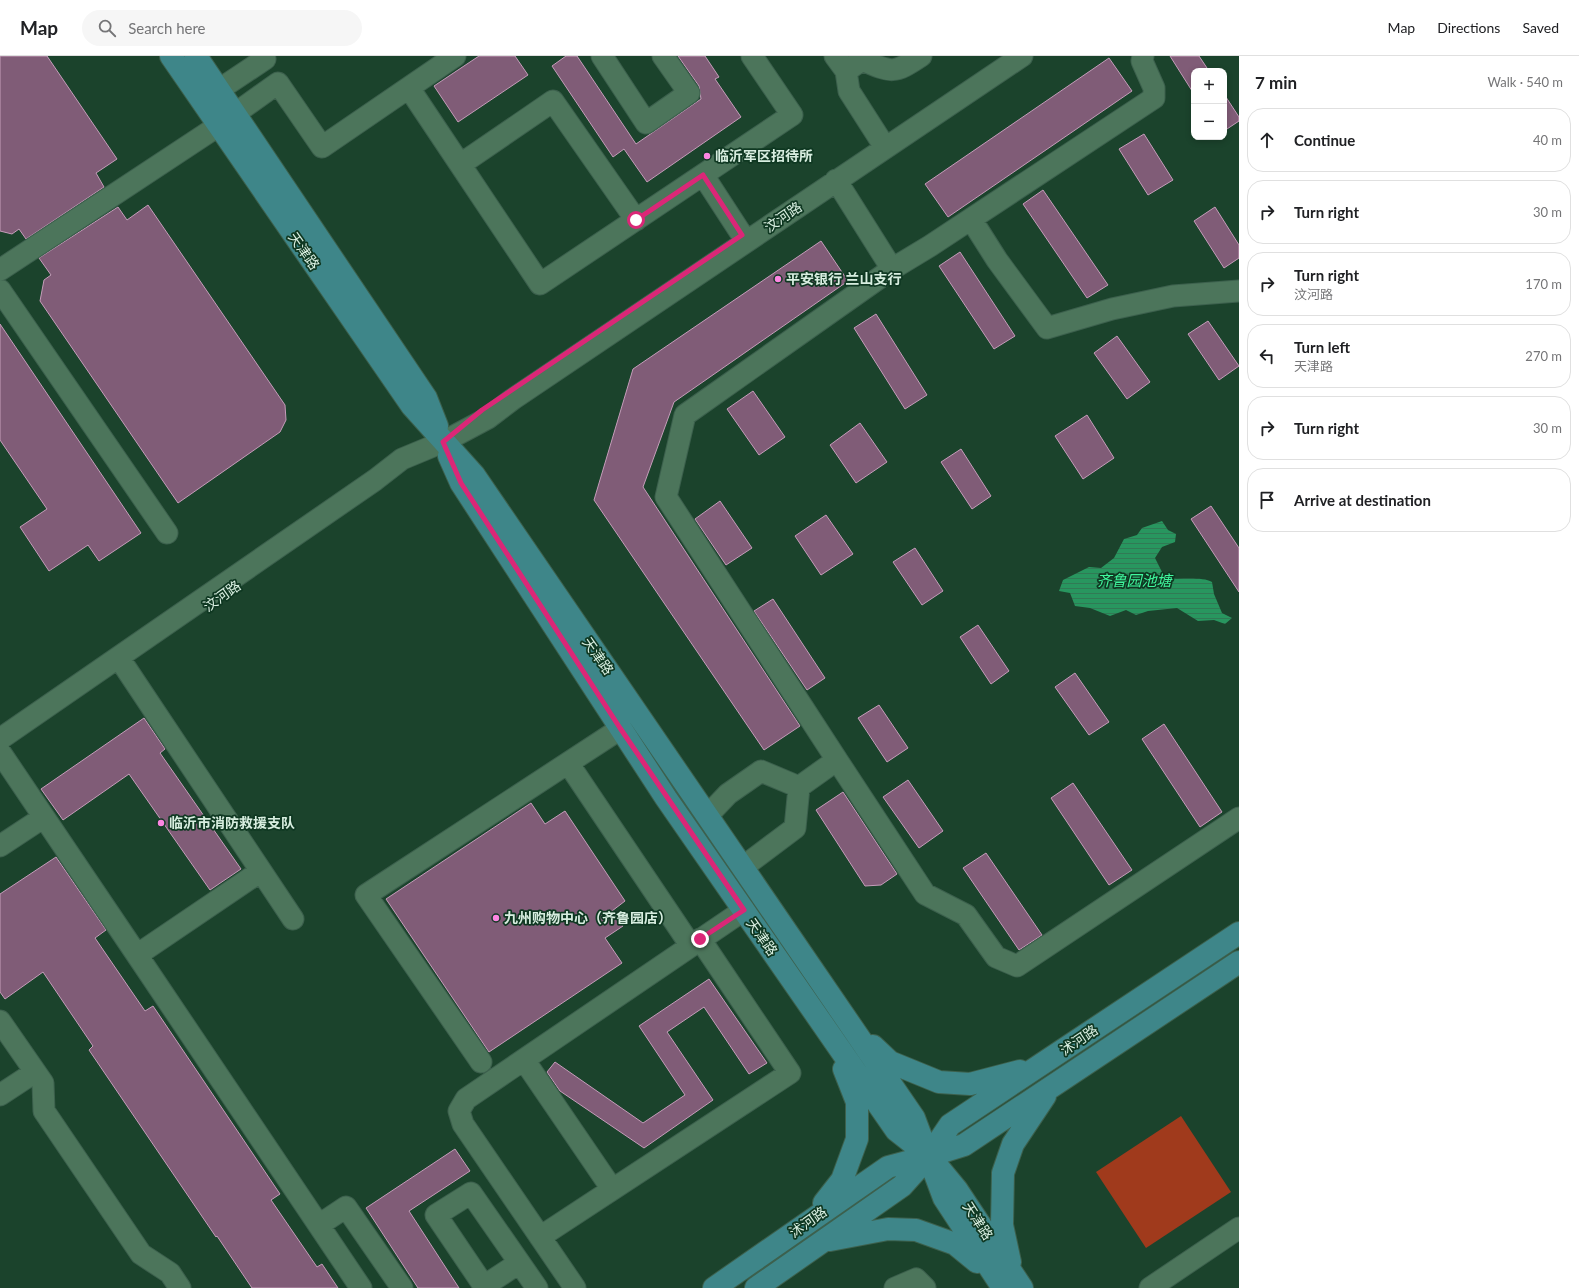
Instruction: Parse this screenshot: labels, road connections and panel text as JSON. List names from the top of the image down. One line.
{"streets":{"main road":["天津路","沭河路"],"street":["汶河路"]},"crossings":[["汶河路","天津路"],["天津路","沭河路"]],"water":["齐鲁园池塘"],"places":["临沂军区招待所","平安银行 兰山支行","临沂市消防救援支队","九州购物中心（齐鲁园店）"],"page":{"header":"Map","search":"Search here","nav":["Map","Directions","Saved"],"heading":["7 min","Walk · 540 m"],"map_buttons":["+","−"],"list":[["Continue","40 m"],["Turn right","30 m"],["Turn right","汶河路","170 m"],["Turn left","天津路","270 m"],["Turn right","30 m"],"Arrive at destination"]}}
